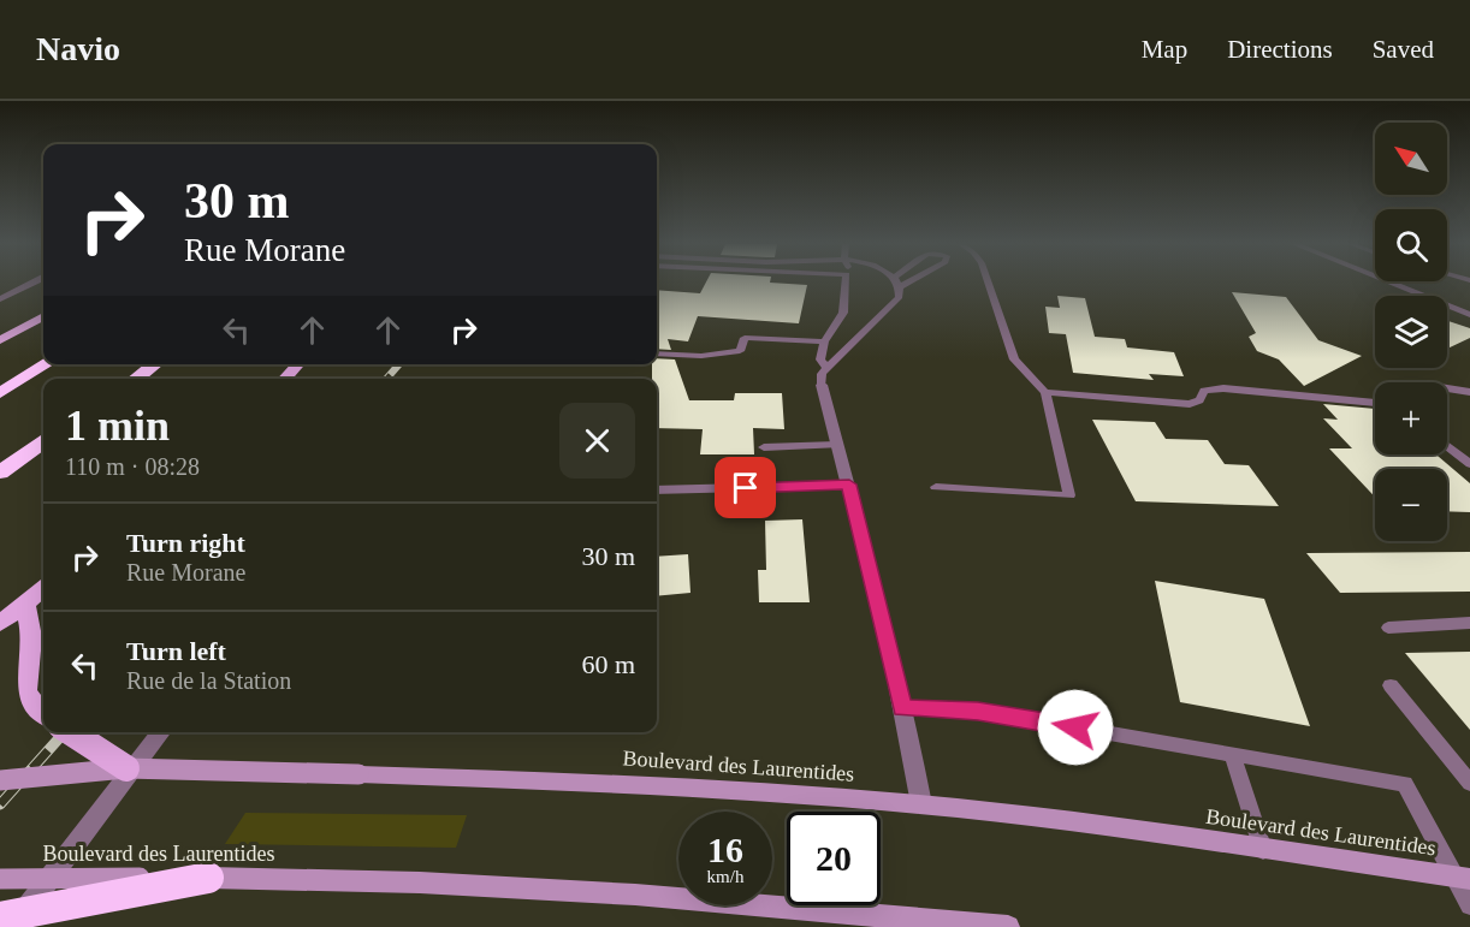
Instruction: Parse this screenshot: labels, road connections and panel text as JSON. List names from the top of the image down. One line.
{"streets":{"main road":["Boulevard des Laurentides"]},"north":"top left","page":{"header":"Navio","nav":["Map","Directions","Saved"],"map_buttons":["+","−"],"turn":["30 m","Rue Morane"],"heading":["1 min","110 m · 08:28"],"list":[{"name":"Turn right","note":"Rue Morane","value":"30 m"},{"name":"Turn left","note":"Rue de la Station","value":"60 m"}],"speed":"16 km/h","limit":"20"}}
